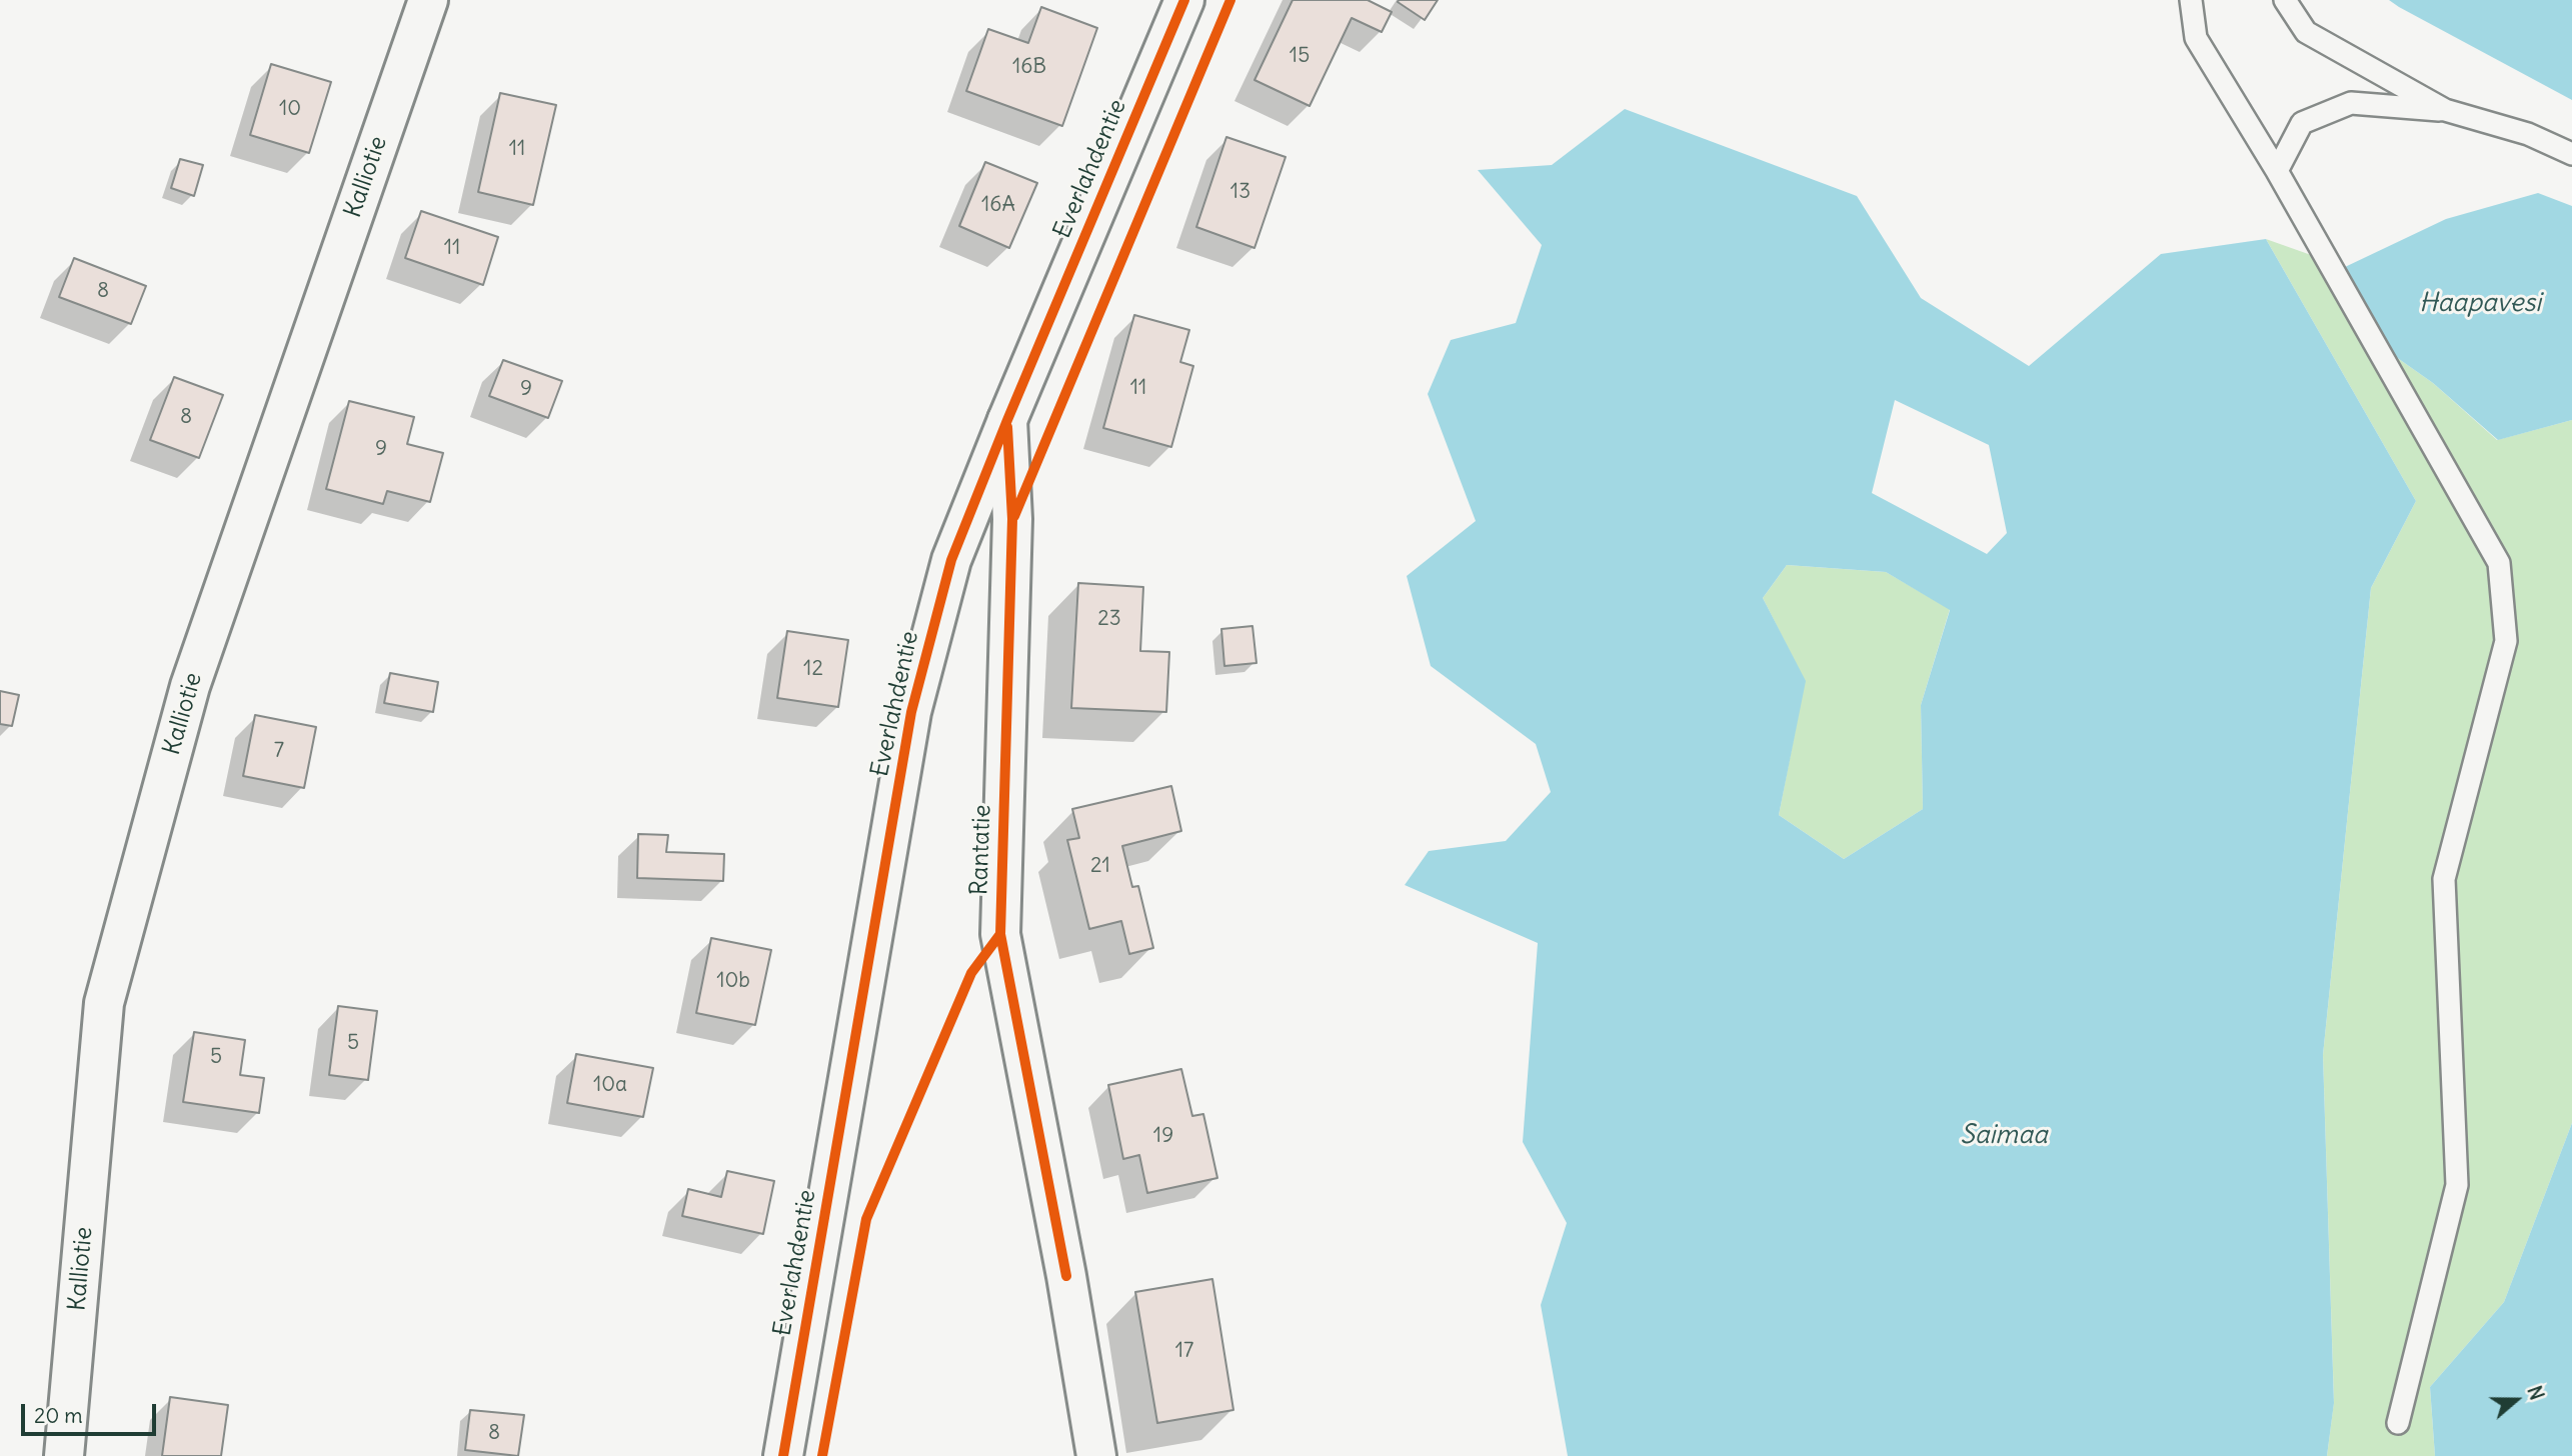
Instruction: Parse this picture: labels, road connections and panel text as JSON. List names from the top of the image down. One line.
{"streets":{"street":["Everlahdentie","Kalliotie","Rantatie"]},"crossings":[["Everlahdentie","Rantatie"]],"water":["Haapavesi","Saimaa"],"house_numbers":["15","16B","10","11","13","16A","11","8","11","9","8","9","23","12","7","21","10b","5","5","10a","19","17","8"],"scale_bar":"20 m","north":"right"}
